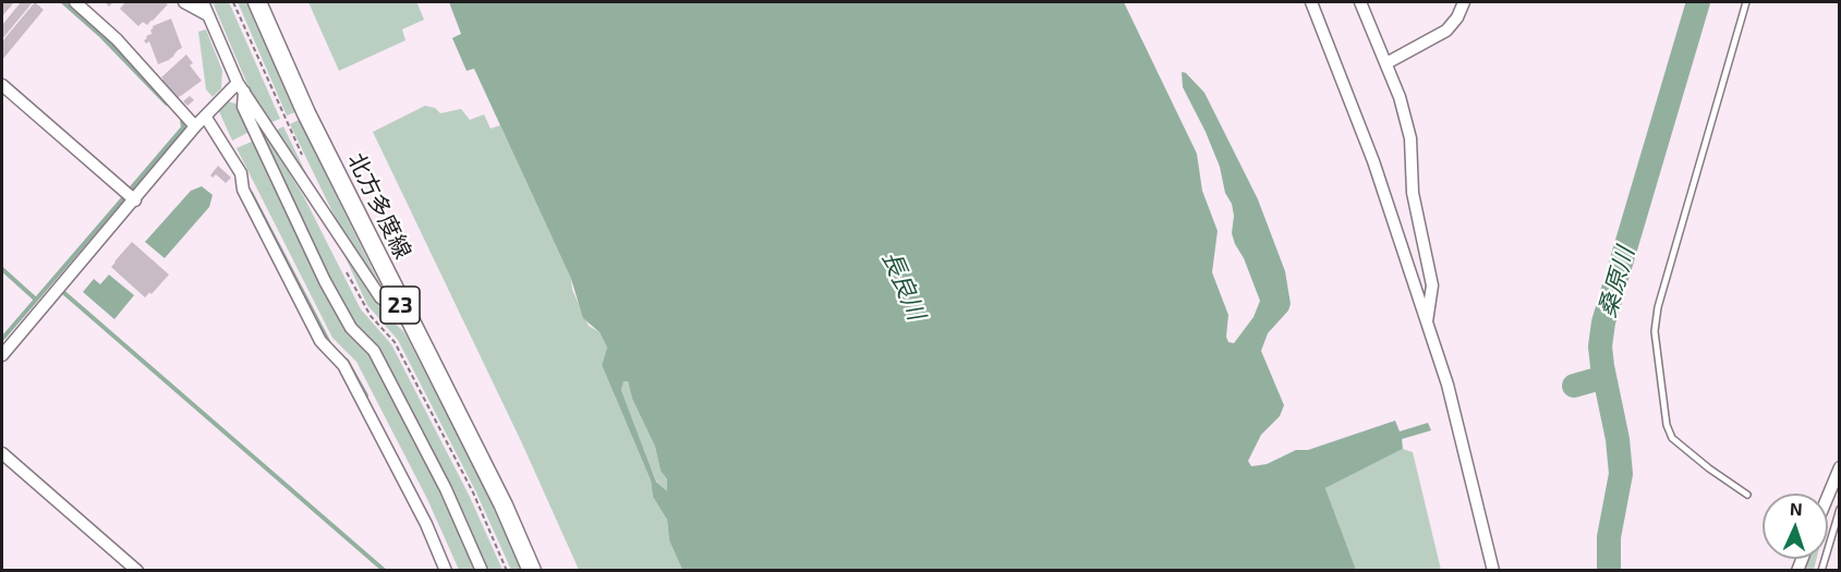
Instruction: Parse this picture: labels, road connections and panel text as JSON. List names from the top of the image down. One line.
{"streets":{"main road":["北方多度線","23"]},"water":["桑原川","長良川"],"north":"top"}
